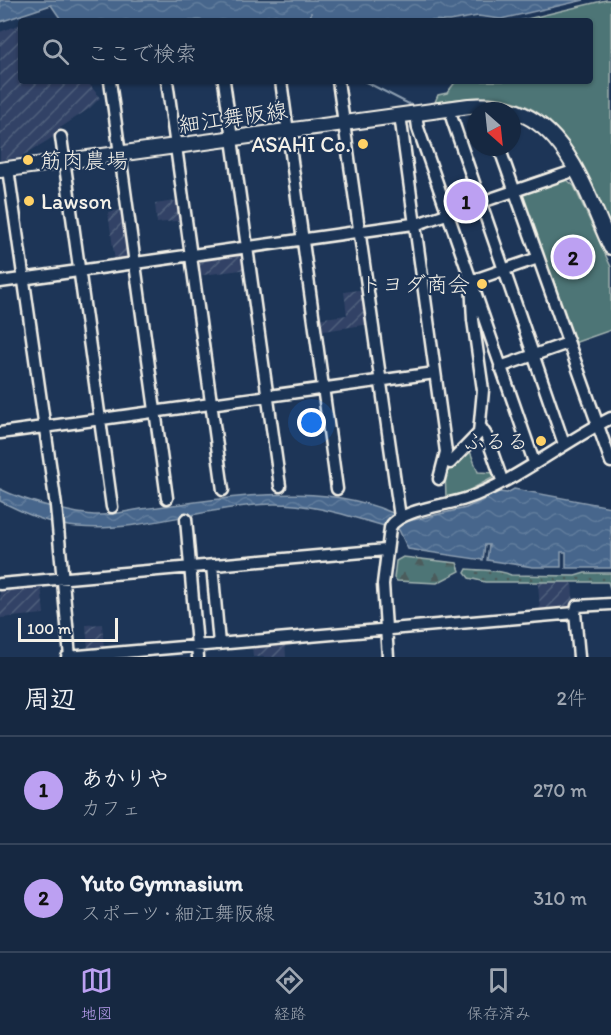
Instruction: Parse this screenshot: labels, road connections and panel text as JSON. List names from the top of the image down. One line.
{"streets":{"main road":["細江舞阪線"]},"places":["ASAHI Co.","筋肉農場","Lawson","トヨダ商会","ふるる"],"scale_bar":"100 m","north":"bottom right","page":{"search":"ここで検索","pins":["1","2"],"scale":"100 m","heading":["周辺","2件"],"list":[{"mark":"1","name":"あかりや","note":"カフェ","value":"270 m"},{"mark":"2","name":"Yuto Gymnasium","note":"スポーツ · 細江舞阪線","value":"310 m"}],"nav":["地図","経路","保存済み"]}}
